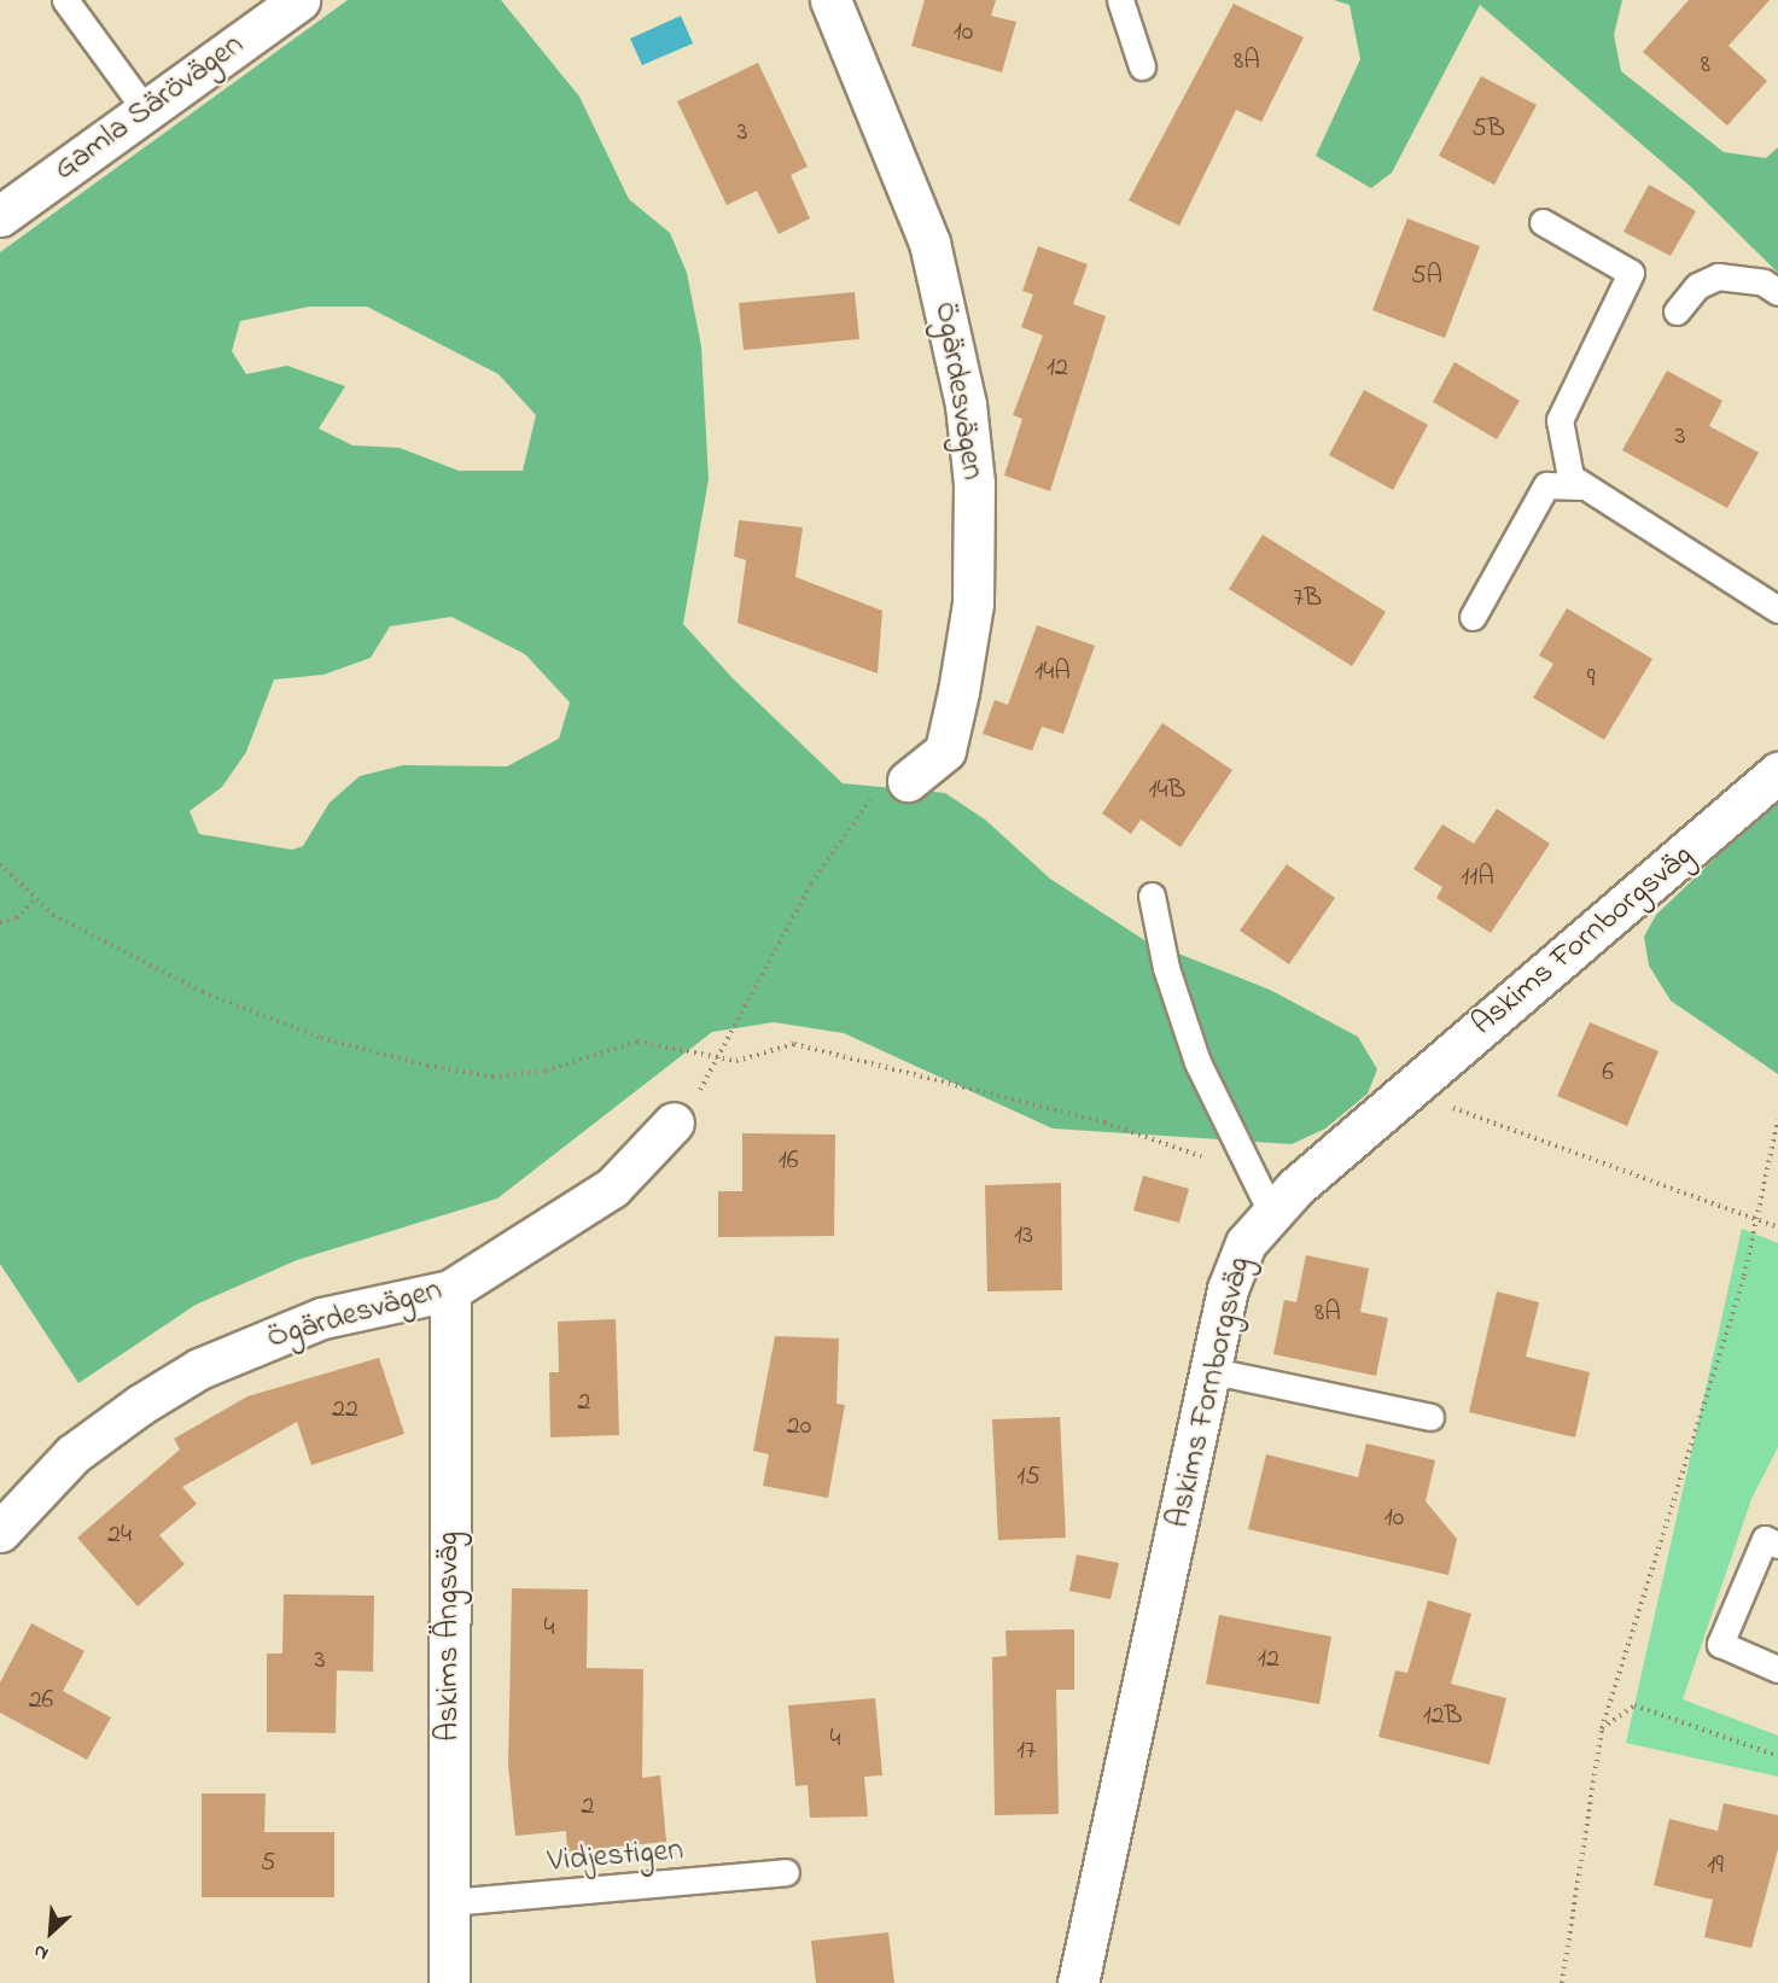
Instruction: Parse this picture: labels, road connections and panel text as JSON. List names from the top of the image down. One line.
{"streets":{"street":["Gamla Särövägen","Ögärdesvägen","Askims Fornborgsväg","Askims Ängsväg"],"lane":["Vidjestigen"]},"crossings":[["Ögärdesvägen","Askims Ängsväg"],["Askims Ängsväg","Vidjestigen"]],"house_numbers":["10","8A","8","5B","3","5A","12","3","7B","14A","9","14B","11A","6","16","13","8A","2","22","20","15","10","24","4","12","3","26","12B","4","17","2","5","19"],"north":"bottom left"}
